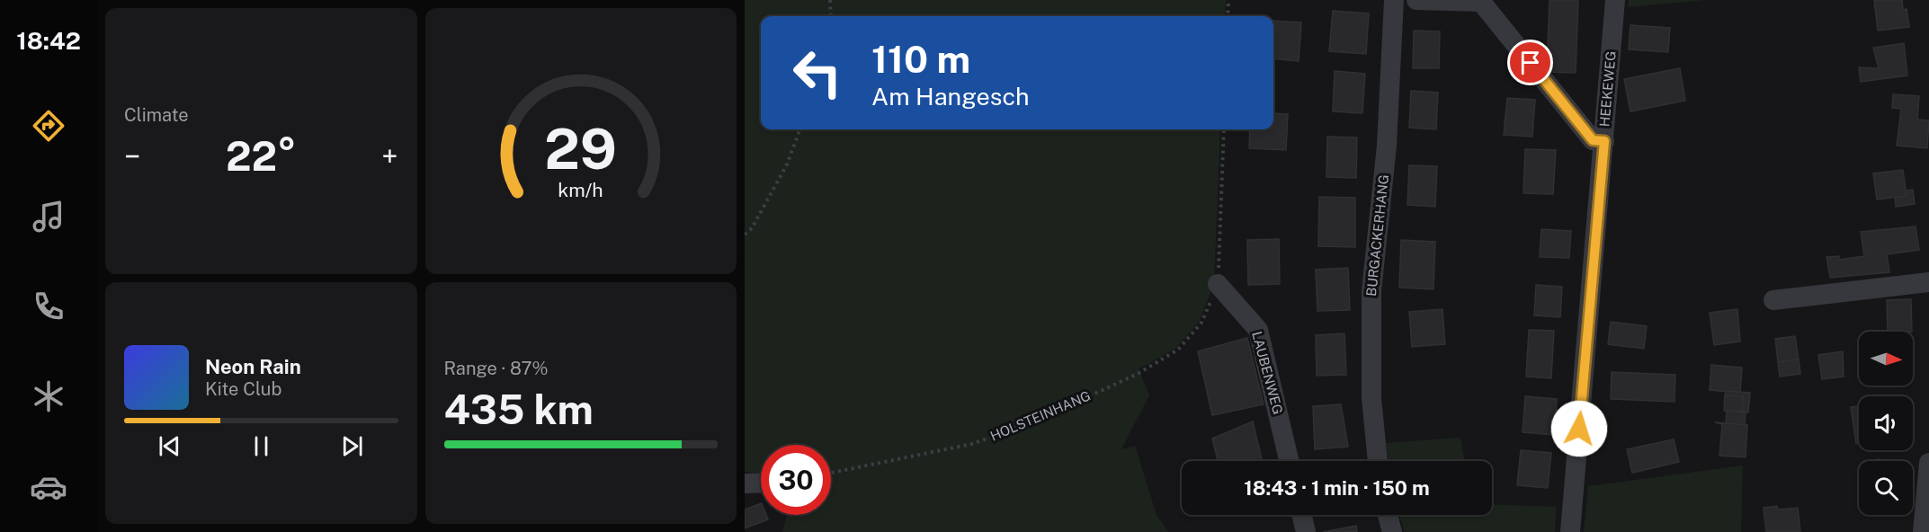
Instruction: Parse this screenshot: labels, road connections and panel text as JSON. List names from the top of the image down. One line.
{"streets":{"street":["HEEKEWEG","BURGACKERHANG","LAUBENWEG"],"path":["HOLSTEINHANG"]},"crossings":[["LAUBENWEG","HOLSTEINHANG"]],"north":"right","page":{"tabs":"18:42","tile":["Climate",["Range · 87%","435 km"]],"turn":["110 m","Am Hangesch"],"heat":["−","22°","+"],"song":["Neon Rain","Kite Club"],"limit":"30","trip":"18:43 · 1 min · 150 m","gauge":["29","km/h"]}}
